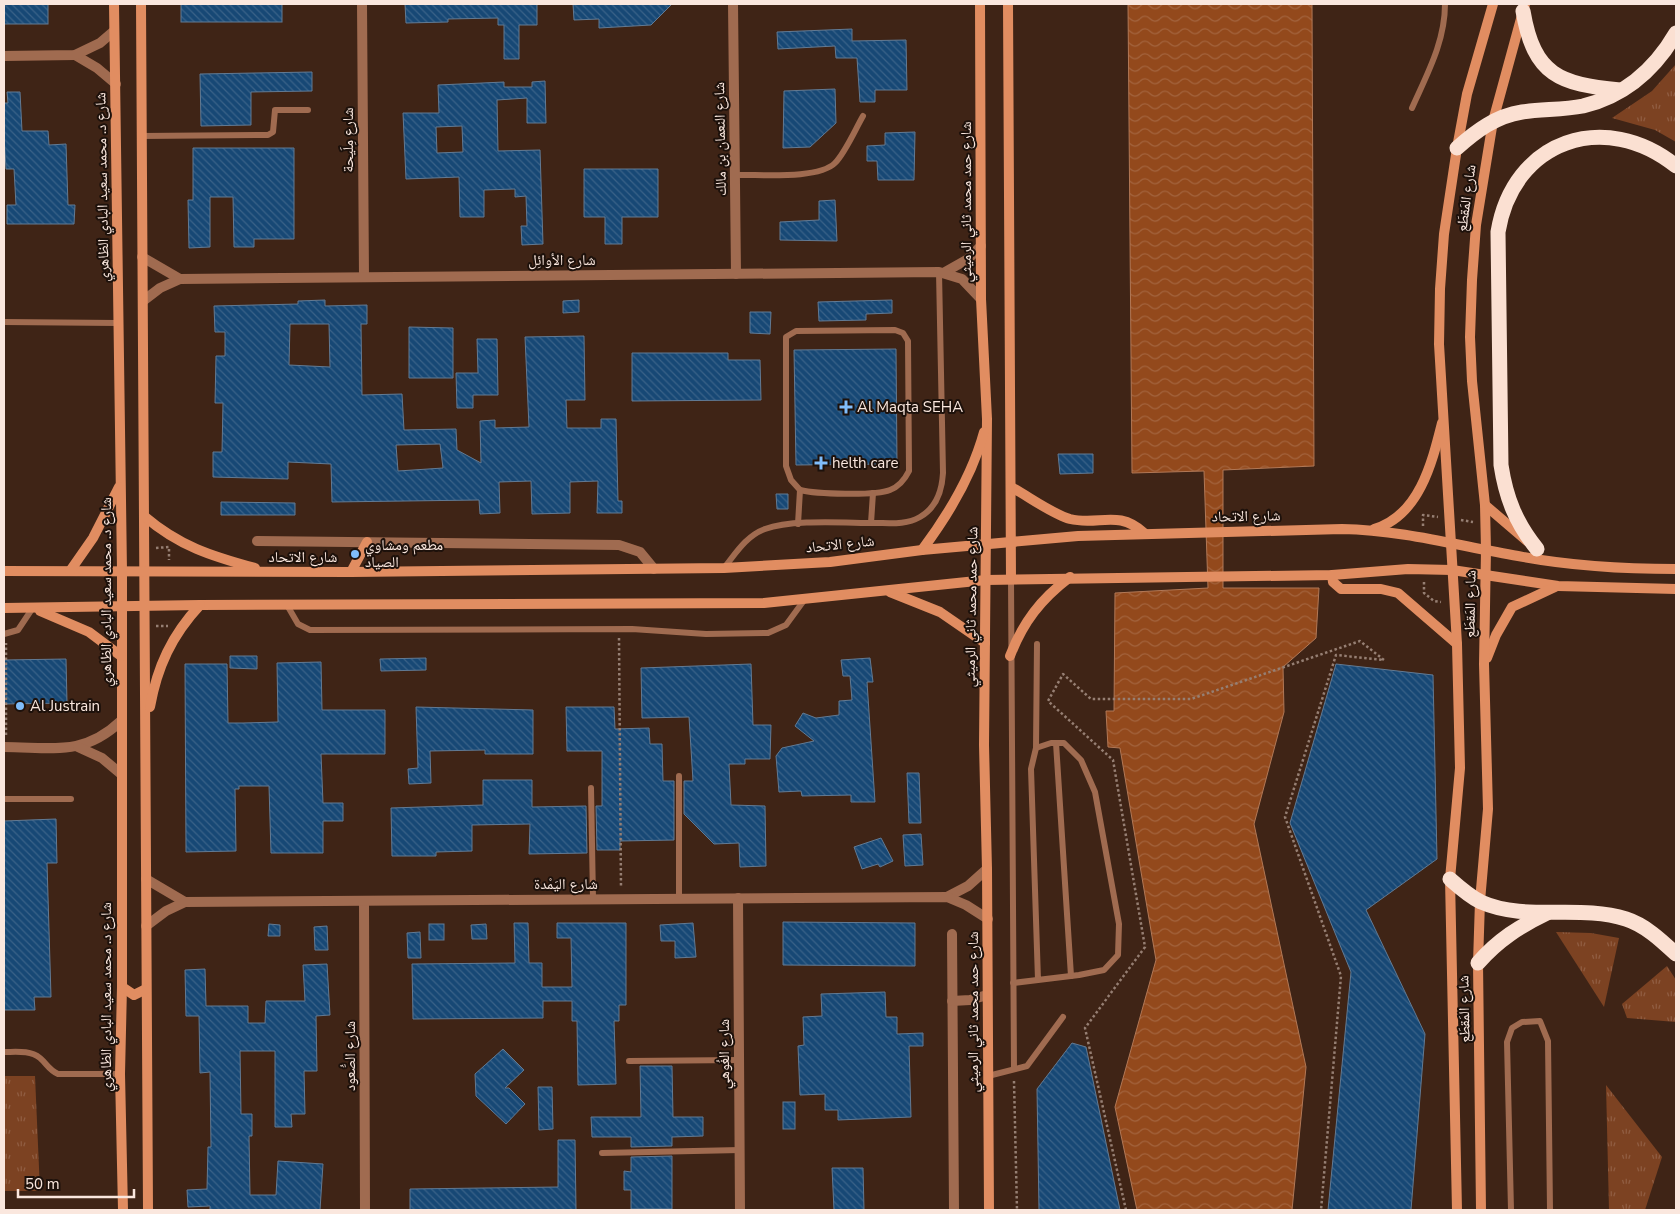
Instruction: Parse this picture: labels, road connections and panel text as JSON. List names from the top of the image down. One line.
{"streets":{"street":["شارع النعمان بن مالك","شارع مِلَيحة","شارع د. محمد سعيد البادي الظاهري","شارع المَقطَع","شارع حمد محمد ثاني الرميثي","شارع الأوائِل","شارع الاتحاد","شارع اليَمْدة","شارع الغُوهي","شارع الصُّعود"]},"crossings":[["شارع النعمان بن مالك","شارع الأوائِل"],["شارع مِلَيحة","شارع الأوائِل"],["شارع د. محمد سعيد البادي الظاهري","شارع الاتحاد"],["شارع المَقطَع","شارع الاتحاد"],["شارع حمد محمد ثاني الرميثي","شارع الأوائِل"],["شارع حمد محمد ثاني الرميثي","شارع الاتحاد"],["شارع حمد محمد ثاني الرميثي","شارع اليَمْدة"],["شارع اليَمْدة","شارع الغُوهي"],["شارع اليَمْدة","شارع الصُّعود"]],"places":{"health":["Al Maqta SEHA","helth care"],"other":["مطعم ومشاوي الصياد","Al Justrain"]},"scale_bar":"50 m"}
